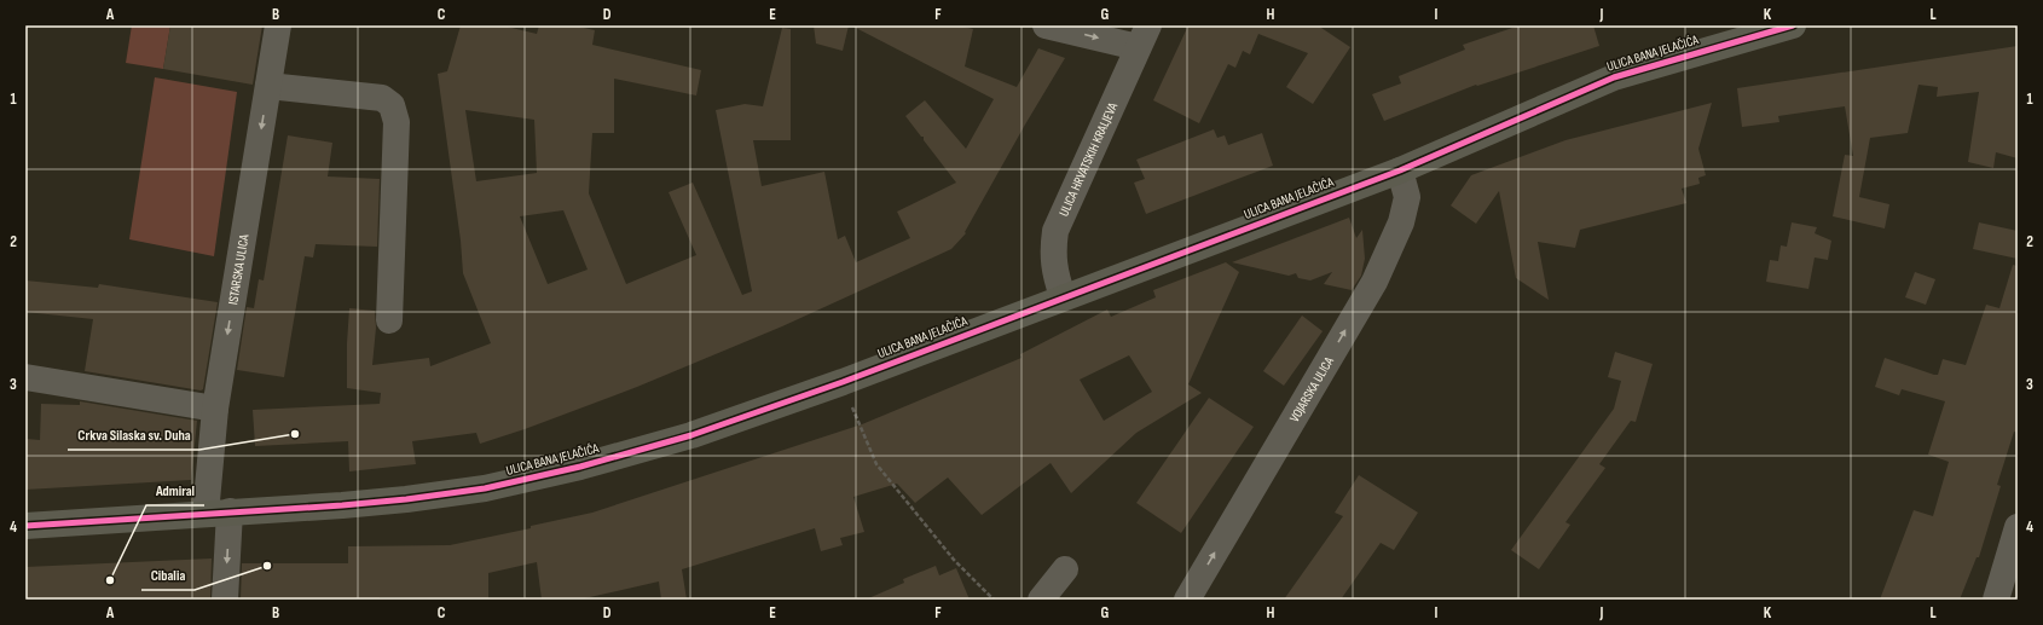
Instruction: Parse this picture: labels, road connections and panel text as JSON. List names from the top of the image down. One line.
{"streets":{"main road":["ULICA BANA JELAČIĆA"],"street":["ULICA HRVATSKIH KRALJEVA","ISTARSKA ULICA","VOJARSKA ULICA"]},"crossings":[["ULICA BANA JELAČIĆA","ULICA HRVATSKIH KRALJEVA"],["ULICA BANA JELAČIĆA","ISTARSKA ULICA"],["ULICA BANA JELAČIĆA","VOJARSKA ULICA"]],"one_way":["ISTARSKA ULICA","VOJARSKA ULICA"],"places":["Crkva Silaska sv. Duha","Cibalia","Admiral"],"grid":{"columns":["A","B","C","D","E","F","G","H","I","J","K","L"],"rows":["1","2","3","4"]}}
